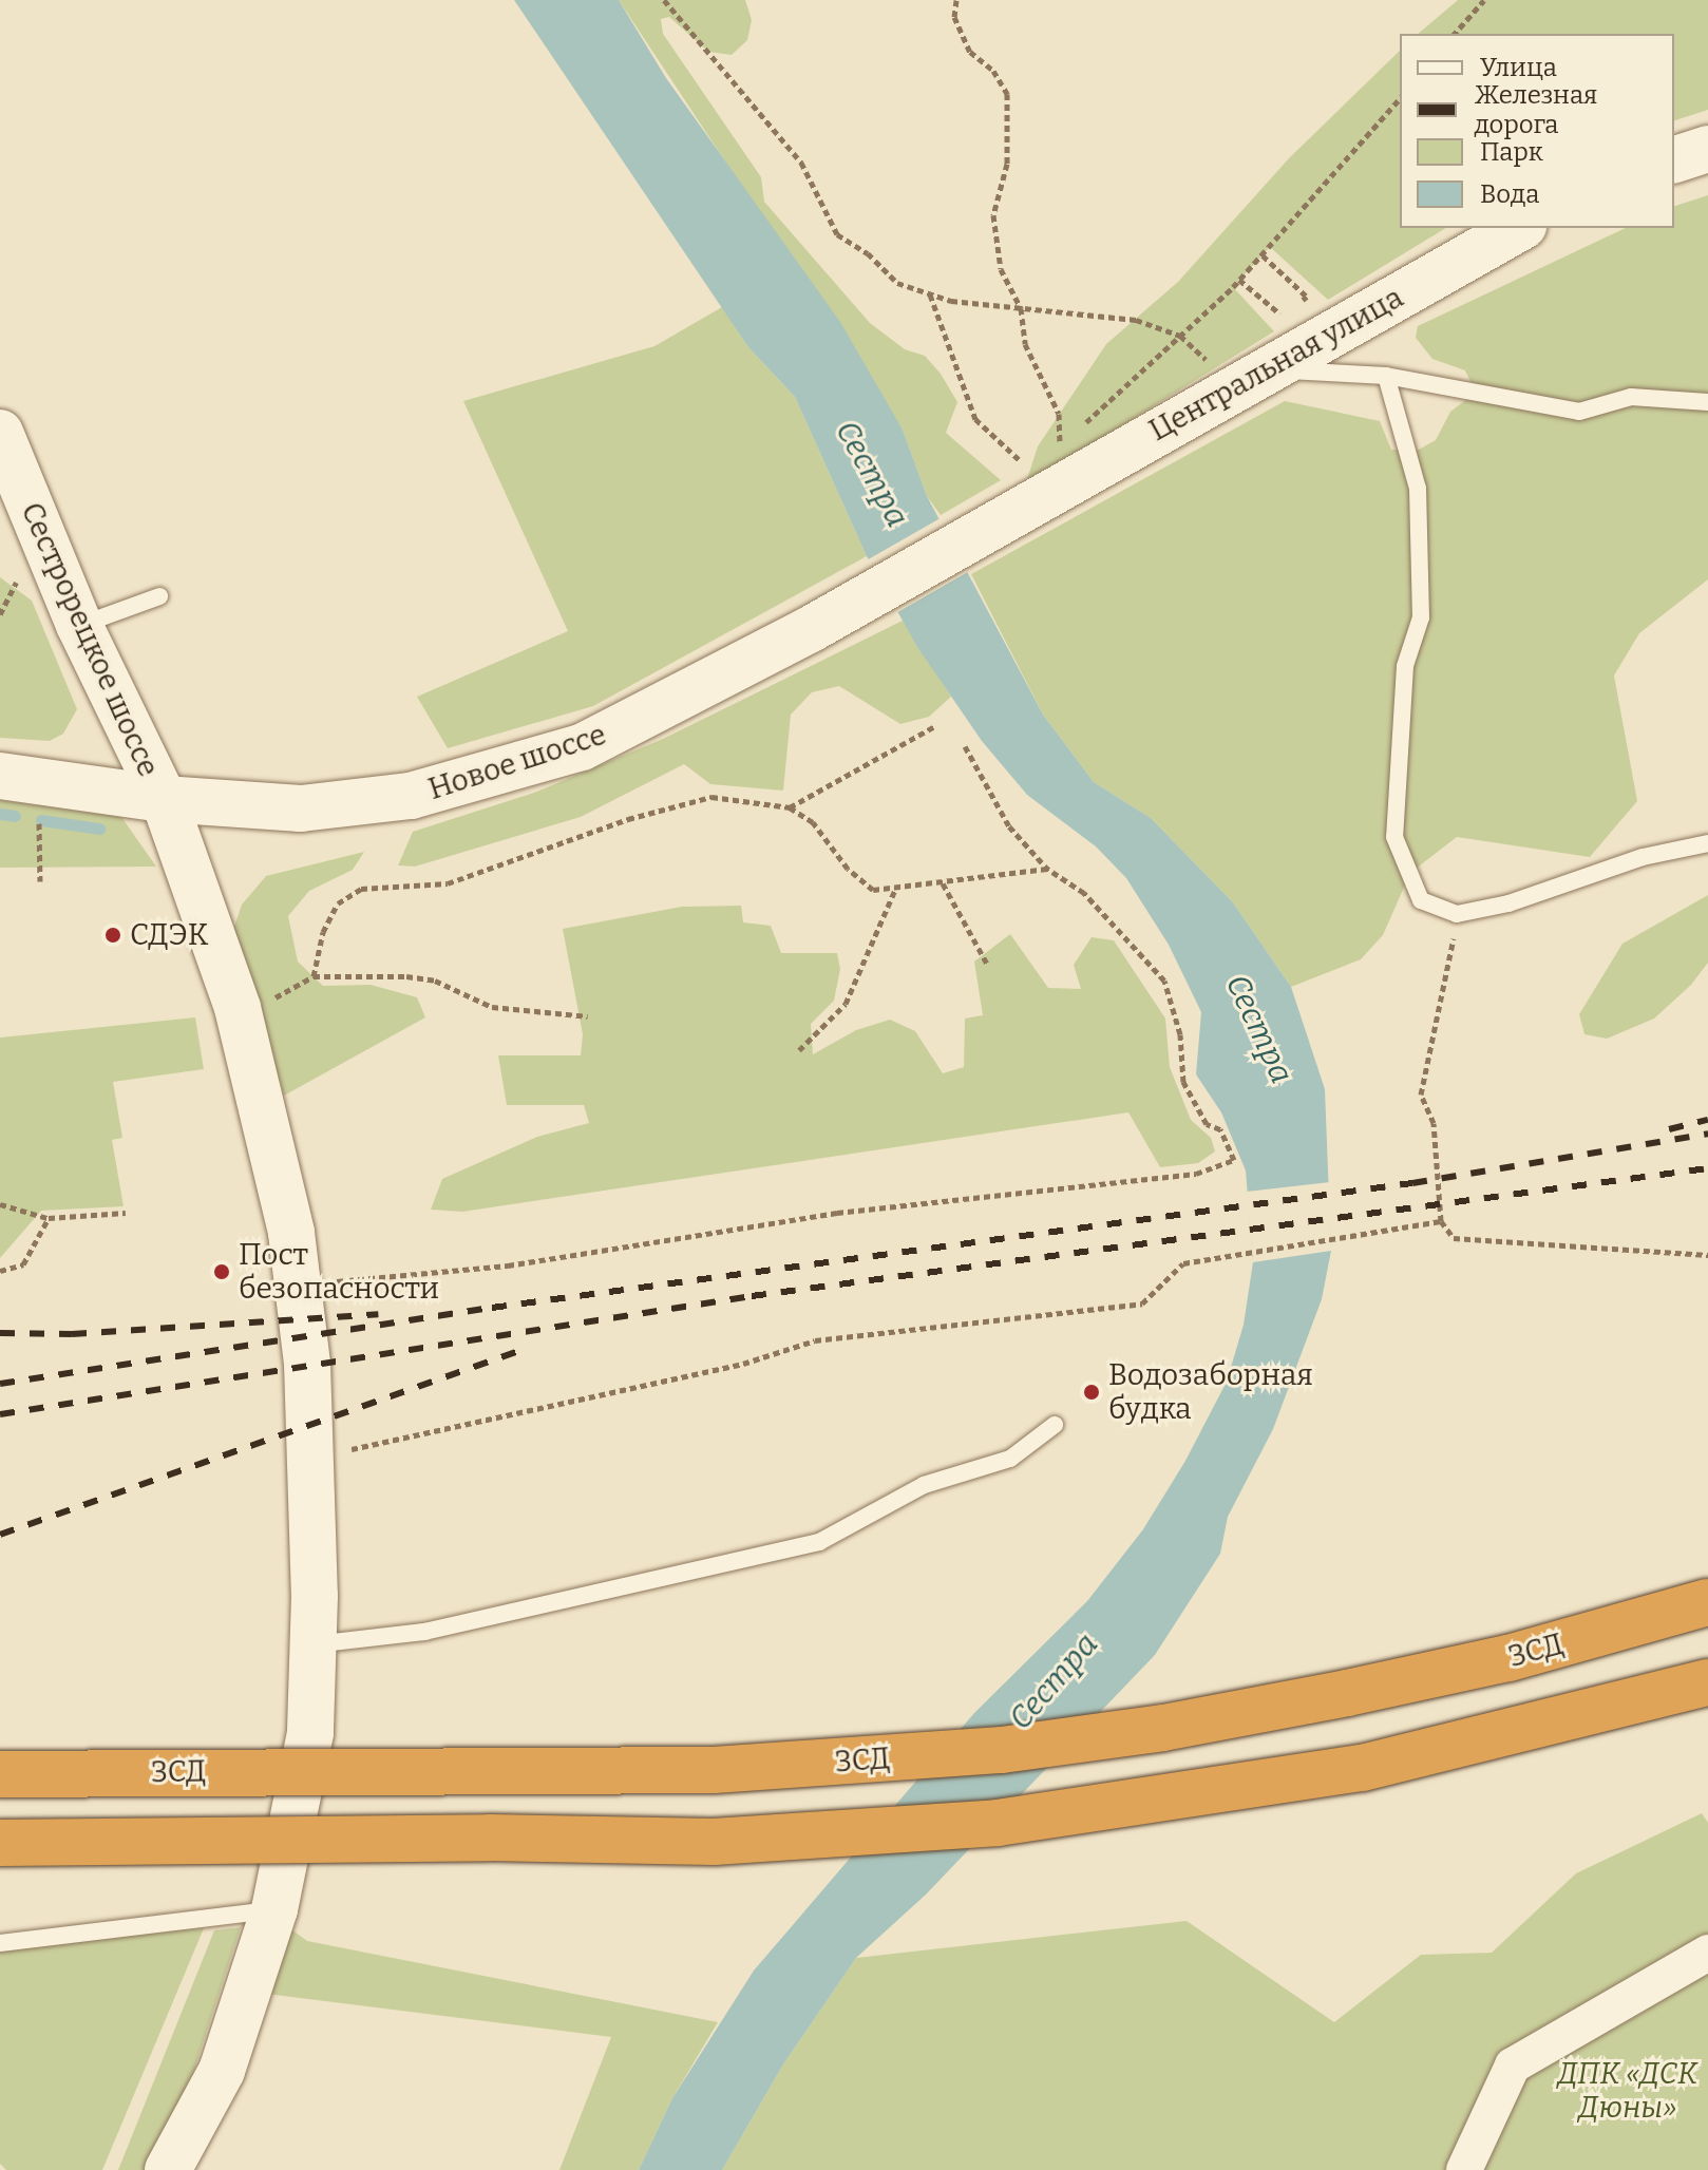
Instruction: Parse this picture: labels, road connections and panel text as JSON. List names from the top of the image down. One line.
{"streets":{"highway":["ЗСД"],"street":["Центральная улица","Сестрорецкое шоссе","Новое шоссе"]},"crossings":[["Центральная улица","Новое шоссе"],["Сестрорецкое шоссе","Новое шоссе"]],"water":["Сестра"],"parks":["ДПК «ДСК Дюны»"],"places":["СДЭК","Пост безопасности","Водозаборная будка"],"legend":["Улица","Железная дорога","Парк","Вода"]}
